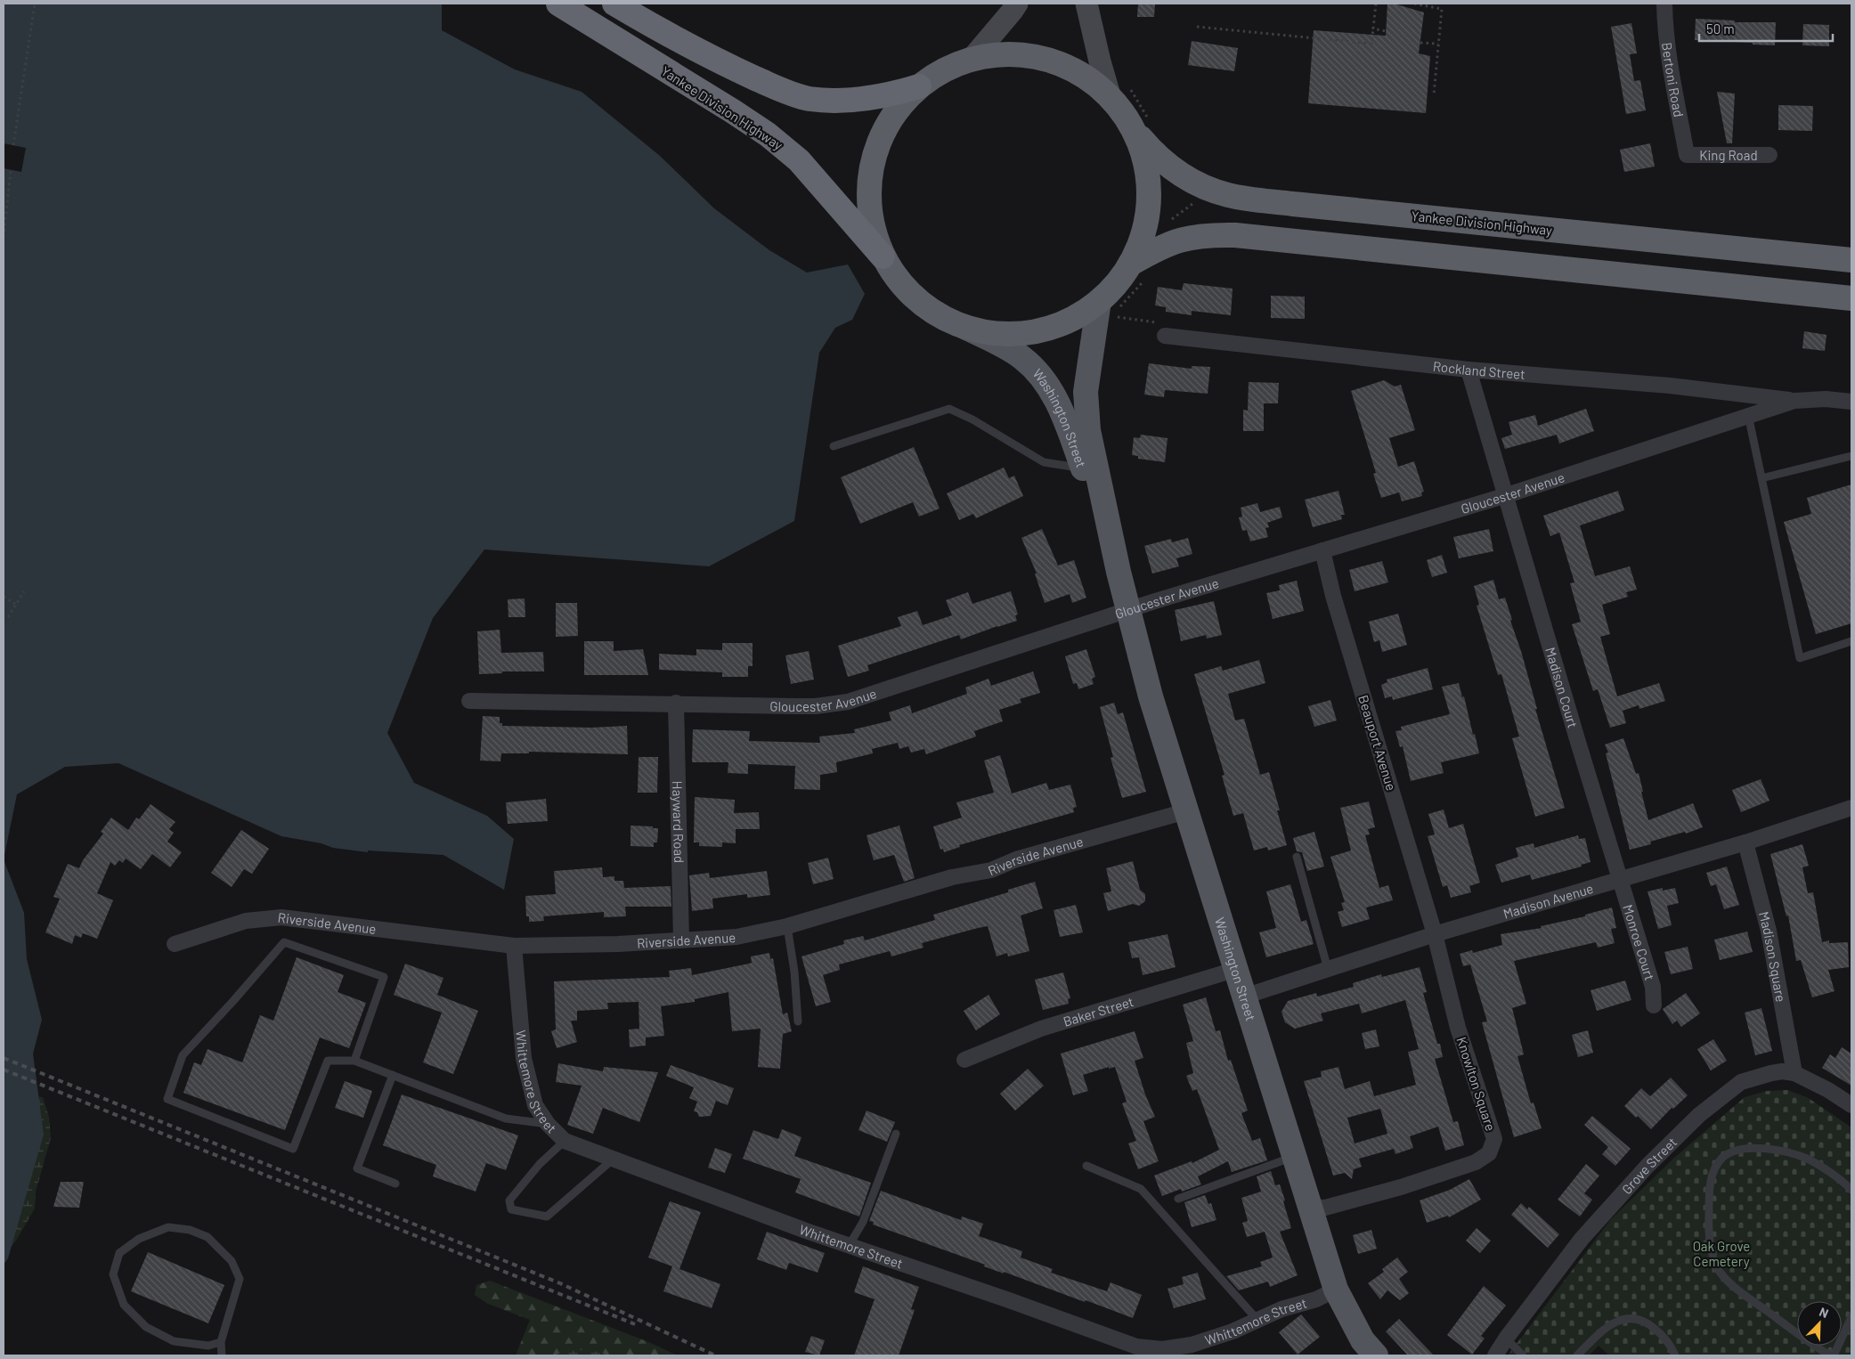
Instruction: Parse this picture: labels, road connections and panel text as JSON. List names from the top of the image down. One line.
{"streets":{"highway":["Yankee Division Highway"],"main road":["Washington Street"],"street":["Bertoni Road","King Road","Rockland Street","Gloucester Avenue","Madison Court","Beauport Avenue","Hayward Road","Riverside Avenue","Madison Avenue","Monroe Court","Madison Square","Baker Street","Whittemore Street","Knowlton Square","Grove Street"]},"crossings":[["Bertoni Road","King Road"],["Rockland Street","Gloucester Avenue"],["Rockland Street","Madison Court"],["Washington Street","Gloucester Avenue"],["Washington Street","Riverside Avenue"],["Washington Street","Madison Avenue"],["Washington Street","Baker Street"],["Washington Street","Whittemore Street"],["Washington Street","Knowlton Square"],["Gloucester Avenue","Madison Court"],["Gloucester Avenue","Beauport Avenue"],["Gloucester Avenue","Hayward Road"],["Madison Court","Madison Avenue"],["Madison Court","Monroe Court"],["Beauport Avenue","Madison Avenue"],["Beauport Avenue","Knowlton Square"],["Hayward Road","Riverside Avenue"],["Riverside Avenue","Whittemore Street"],["Madison Avenue","Monroe Court"],["Madison Avenue","Madison Square"],["Madison Avenue","Knowlton Square"],["Madison Square","Grove Street"]],"parks":["Oak Grove Cemetery"],"scale_bar":"50 m","north":"top right"}
